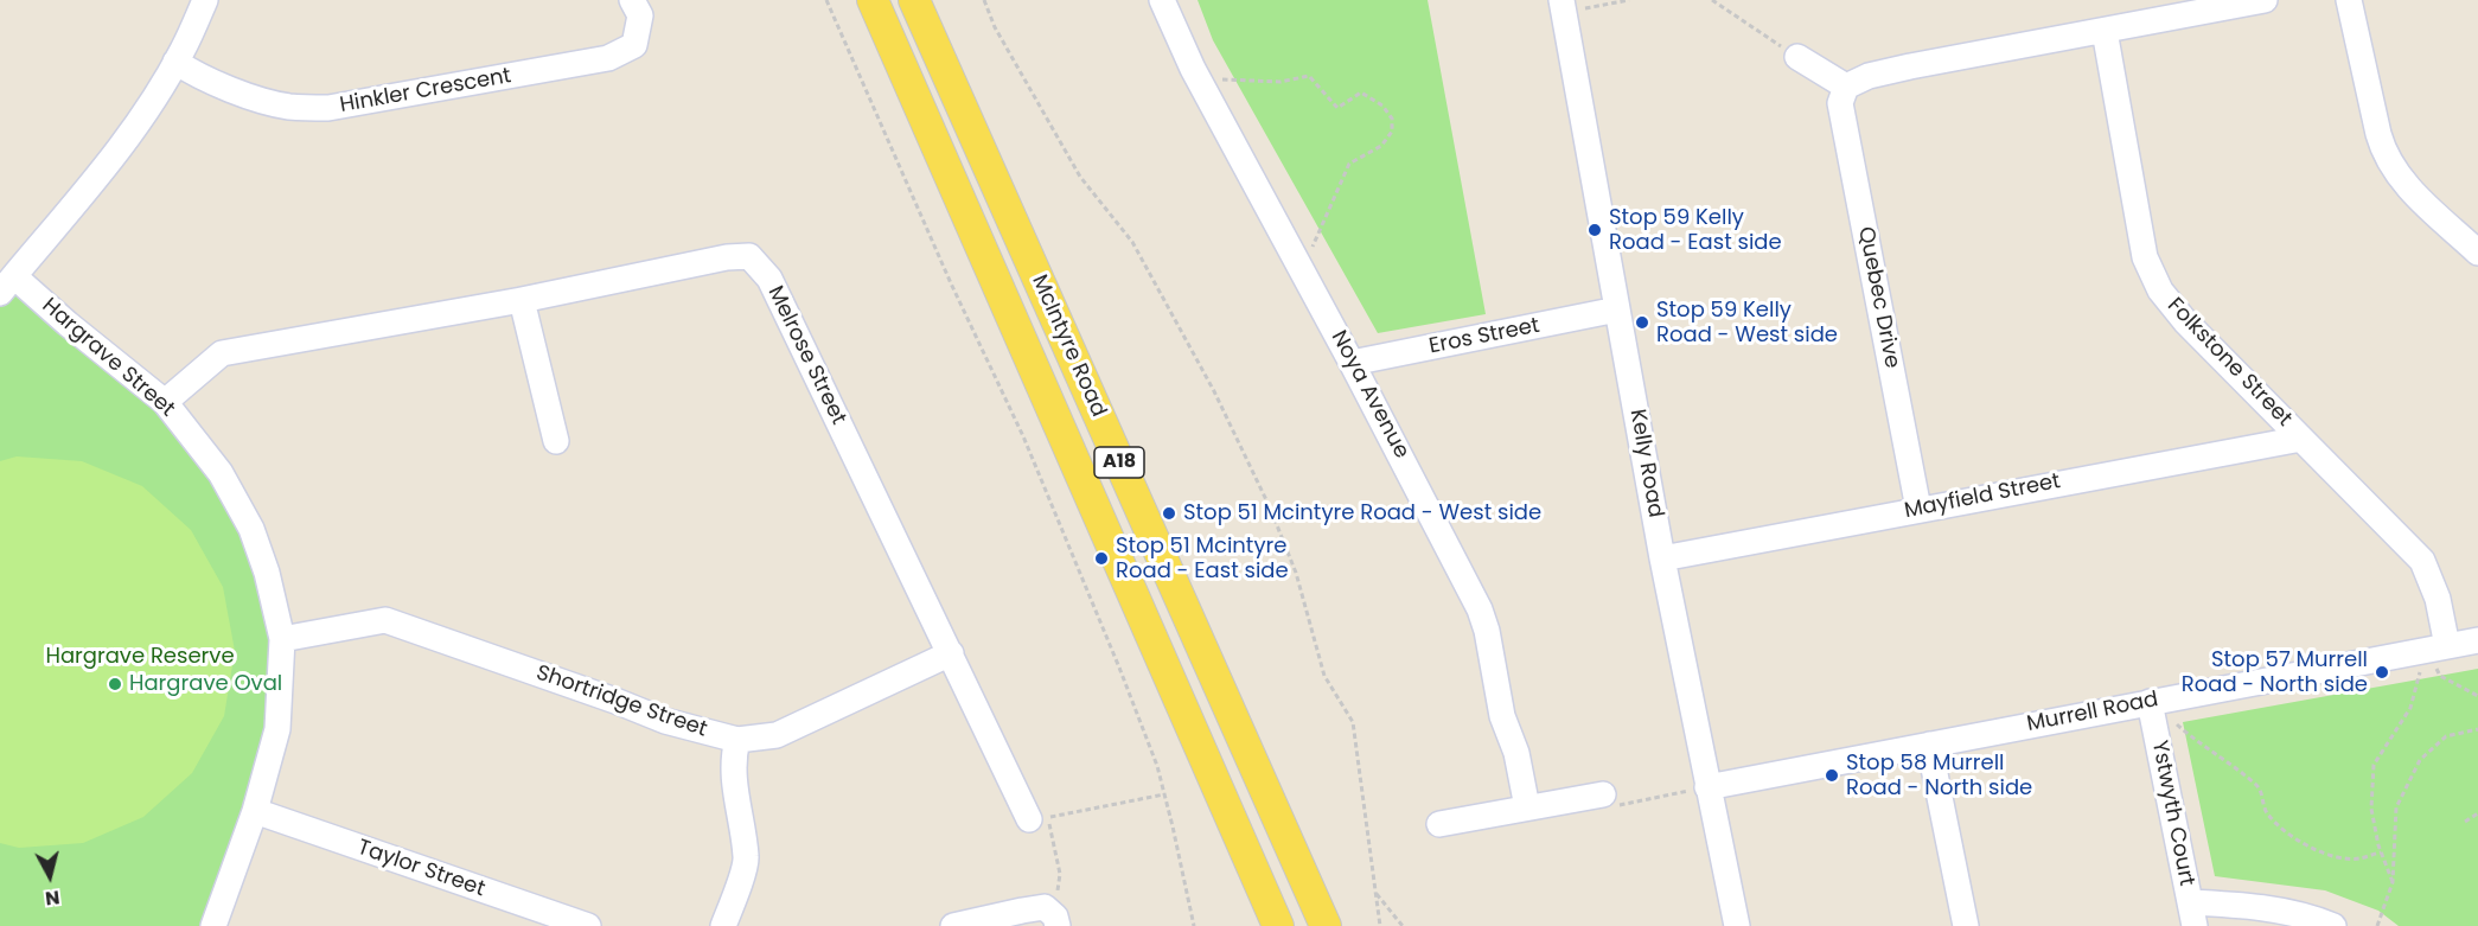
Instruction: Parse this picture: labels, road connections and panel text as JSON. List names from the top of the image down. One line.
{"streets":{"main road":["McIntyre Road","A18"],"street":["Hinkler Crescent","Quebec Drive","Eros Street","Melrose Street","Hargrave Street","Folkstone Street","Noya Avenue","Kelly Road","Mayfield Street","Shortridge Street","Murrell Road","Ystwyth Court","Taylor Street"]},"crossings":[["Quebec Drive","Mayfield Street"],["Eros Street","Noya Avenue"],["Eros Street","Kelly Road"],["Melrose Street","Hargrave Street"],["Melrose Street","Shortridge Street"],["Hargrave Street","Shortridge Street"],["Hargrave Street","Taylor Street"],["Folkstone Street","Mayfield Street"],["Folkstone Street","Murrell Road"],["Kelly Road","Mayfield Street"],["Kelly Road","Murrell Road"],["Murrell Road","Ystwyth Court"]],"parks":["Hargrave Reserve"],"places":["Stop 59 Kelly Road - East side","Stop 59 Kelly Road - West side","Stop 51 Mcintyre Road - West side","Stop 51 Mcintyre Road - East side","Stop 57 Murrell Road - North side","Hargrave Oval","Stop 58 Murrell Road - North side"],"north":"bottom"}
